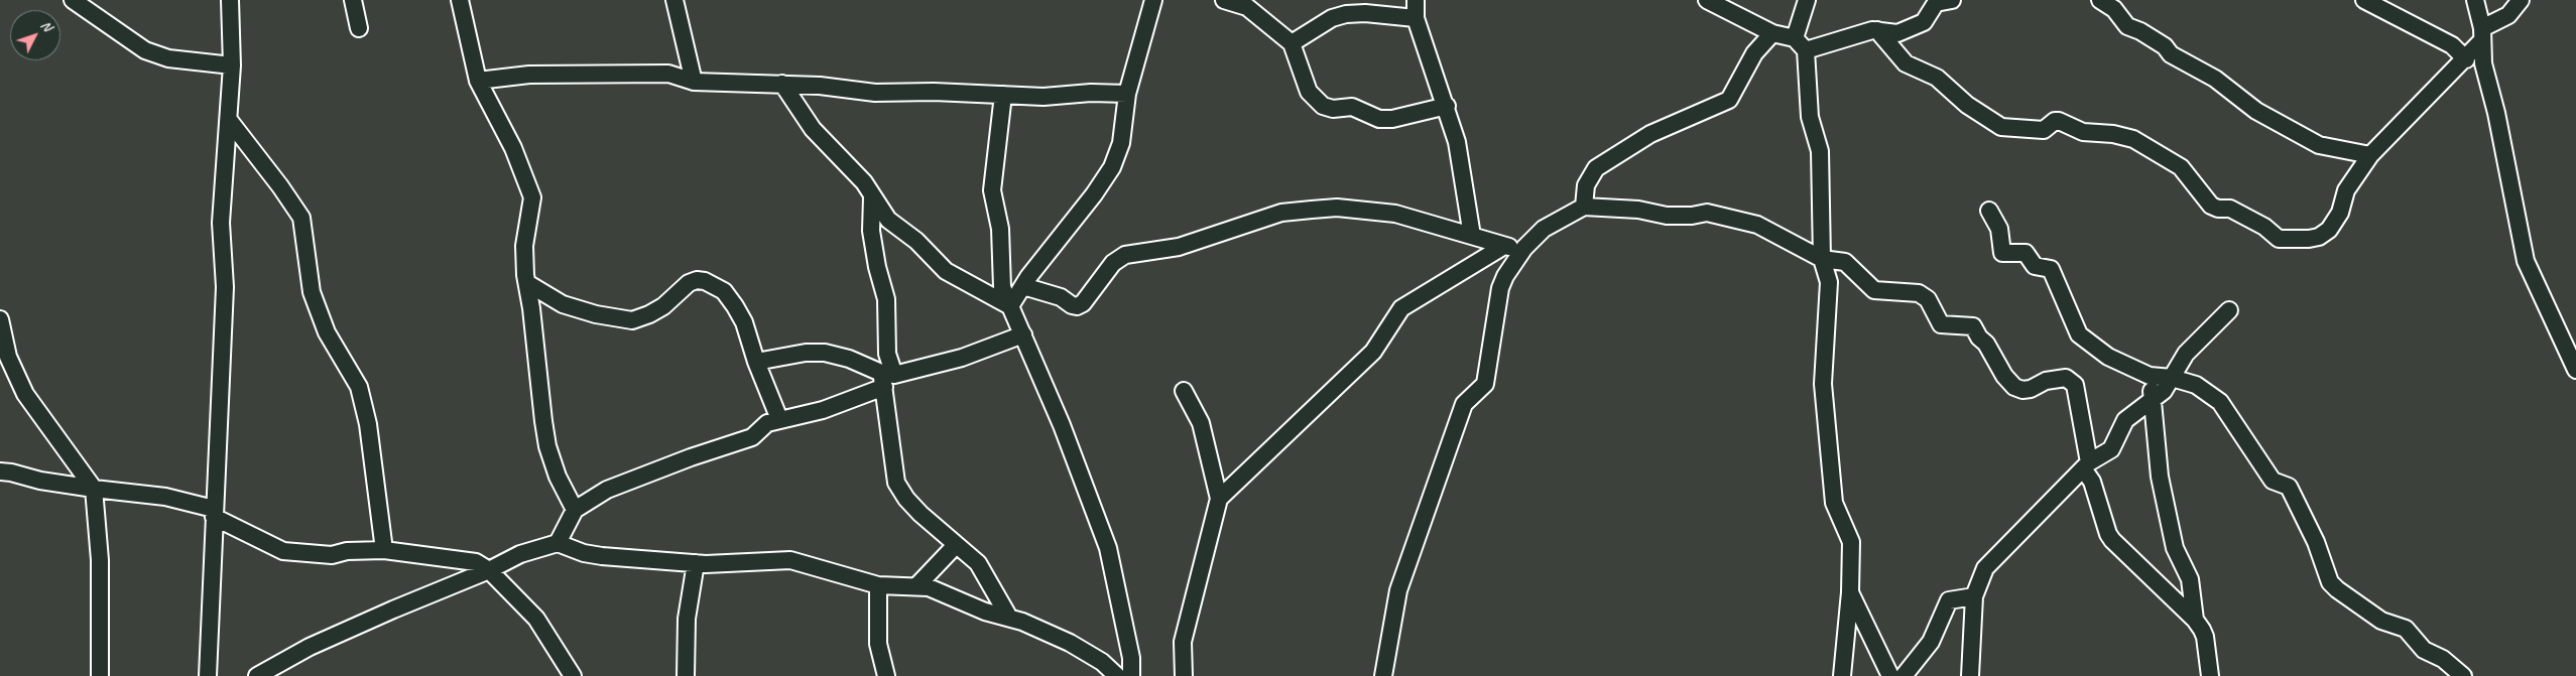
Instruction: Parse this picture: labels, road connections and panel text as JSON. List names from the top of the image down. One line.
{"north":"top right"}
